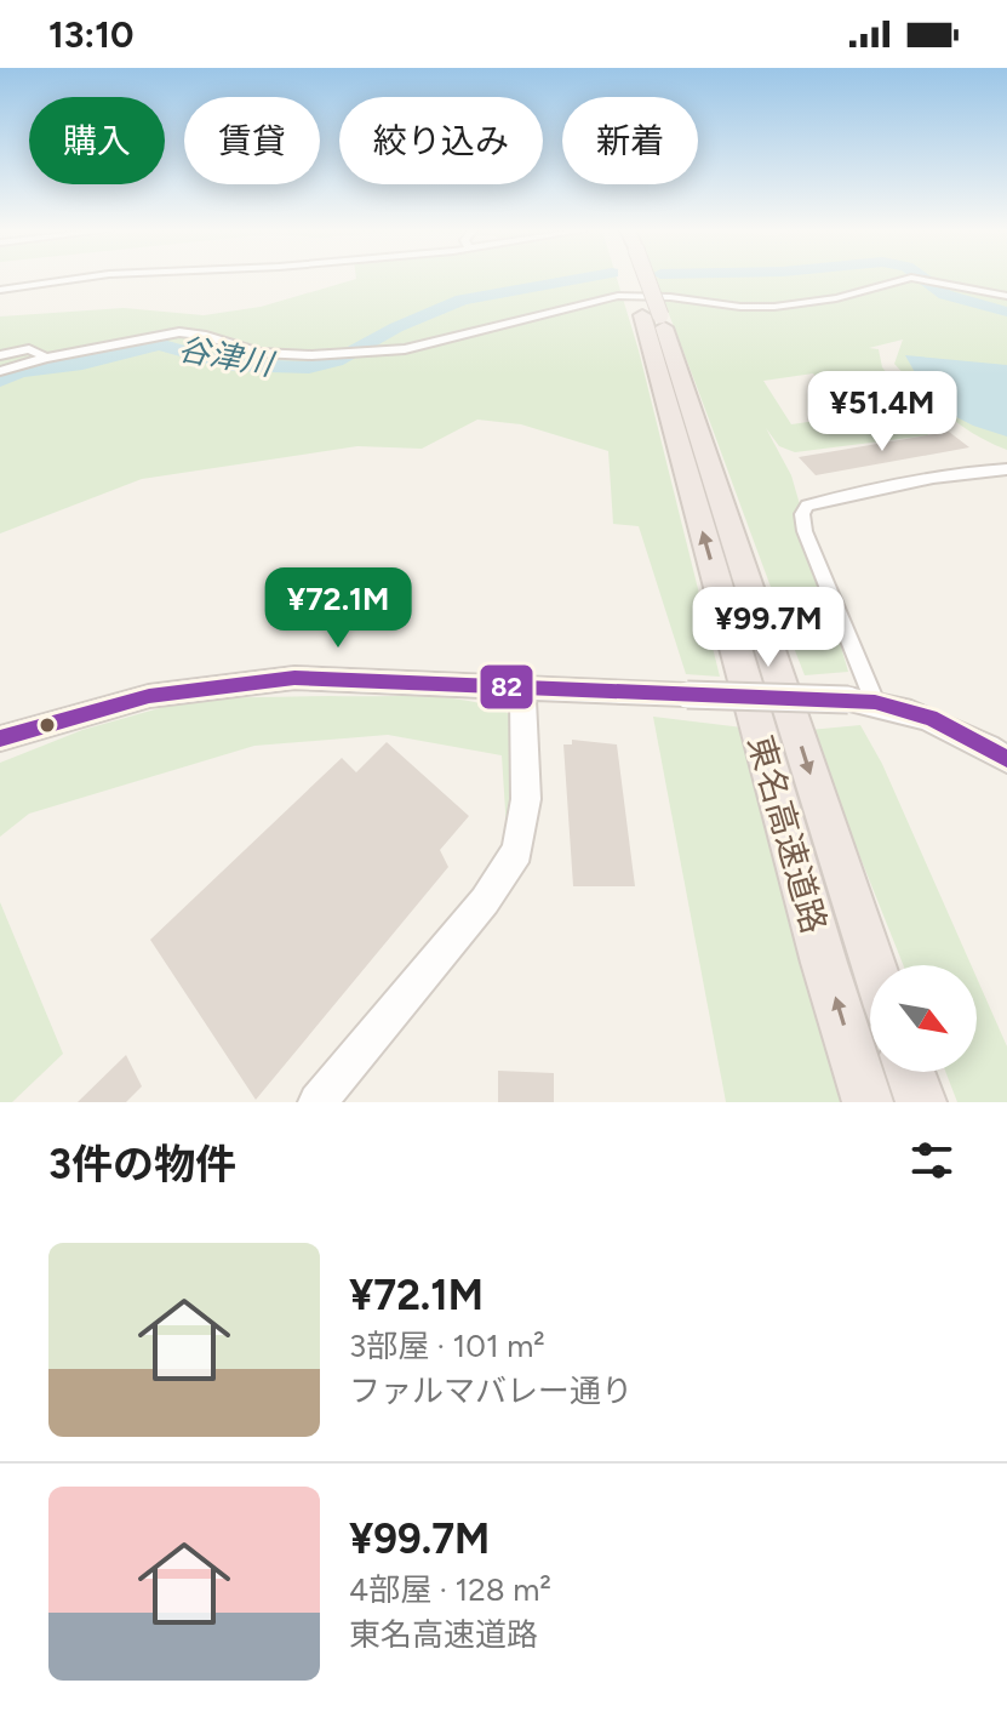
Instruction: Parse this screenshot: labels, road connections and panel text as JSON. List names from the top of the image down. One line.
{"streets":{"highway":["東名高速道路"]},"water":["谷津川"],"lines":["transit line 82"],"north":"bottom right","page":{"status":"13:10","chip":["購入","賃貸","絞り込み","新着"],"price":["¥51.4M","¥72.1M","¥99.7M"],"heading":"3件の物件","list":[{"name":"¥72.1M","note":"3部屋 · 101 m² · ファルマバレー通り"},{"name":"¥99.7M","note":"4部屋 · 128 m² · 東名高速道路"}]}}
